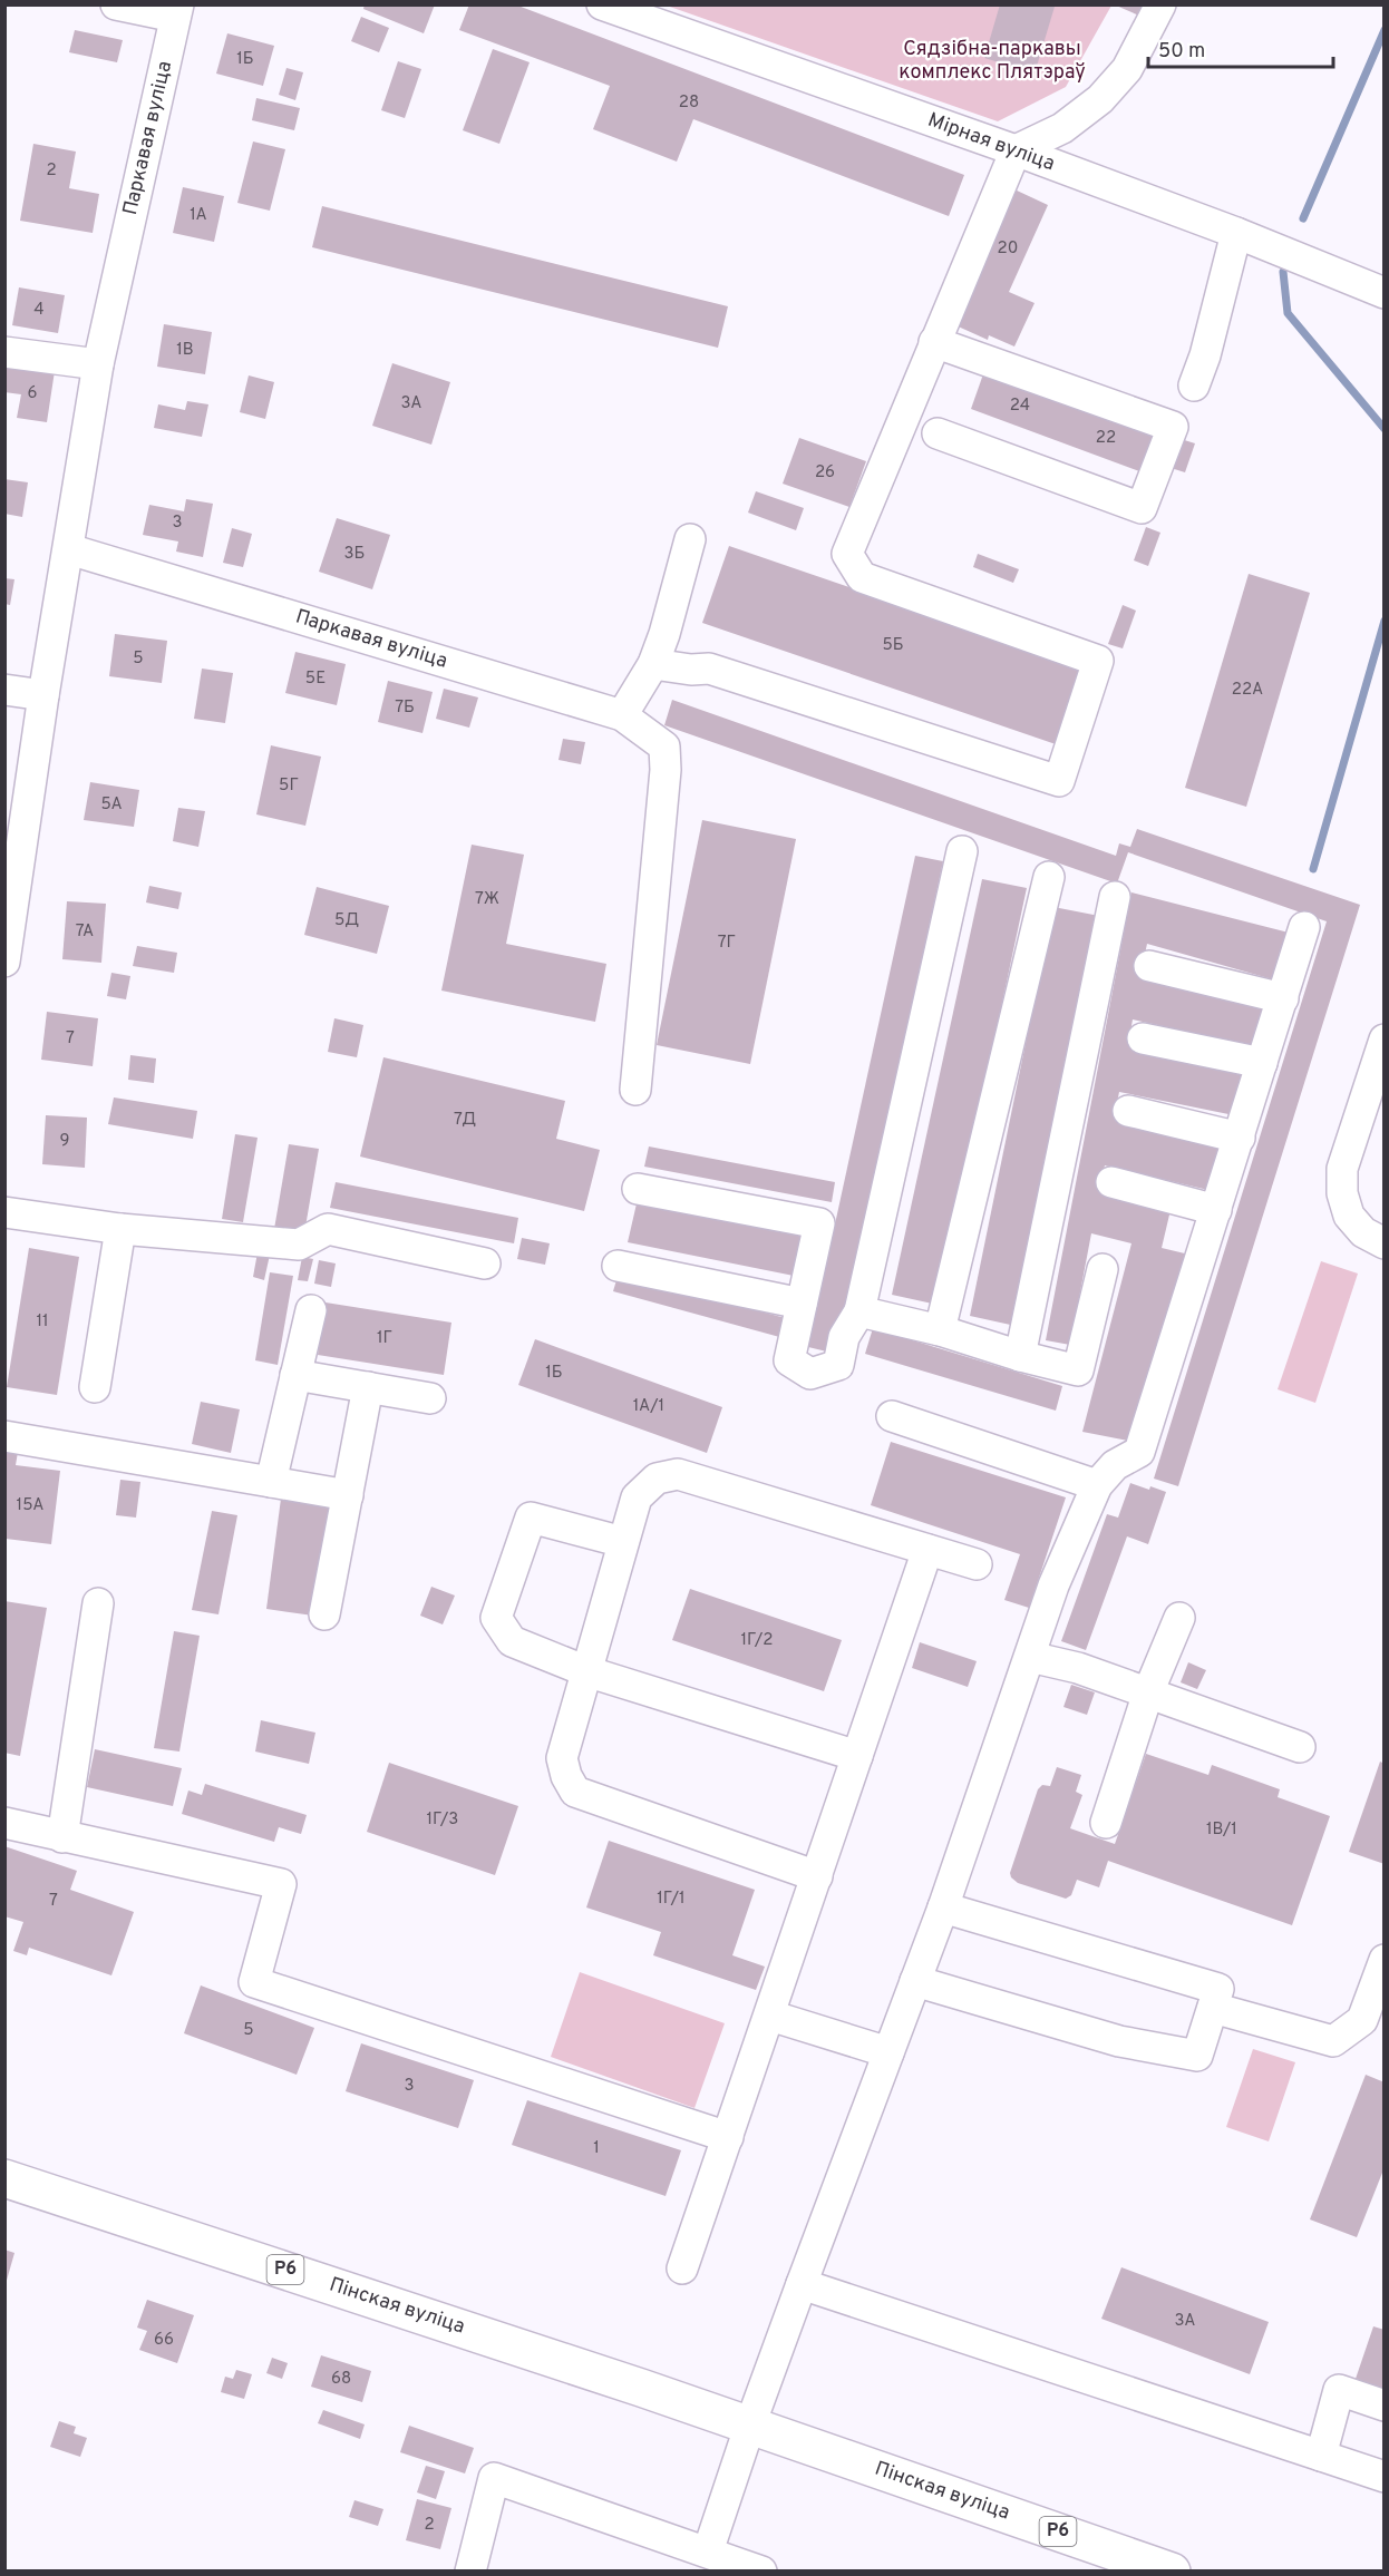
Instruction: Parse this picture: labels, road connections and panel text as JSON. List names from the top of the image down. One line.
{"streets":{"main road":["Р6","Пінская вуліца"],"street":["Паркавая вуліца","Мірная вуліца"]},"parks":["Сядзібна-паркавы комплекс Плятэраў"],"house_numbers":["1Б","28","2","1А","20","4","1В","6","3А","24","22","26","3","3Б","5Б","5","5Е","22А","7Б","5Г","5А","7Ж","5Д","7А","7Г","7","7Д","9","11","1Г","1Б","1А/1","15А","1Г/2","1Г/3","1В/1","1Г/1","7","5","3","1","3А","66","68","2"],"scale_bar":"50 m"}
